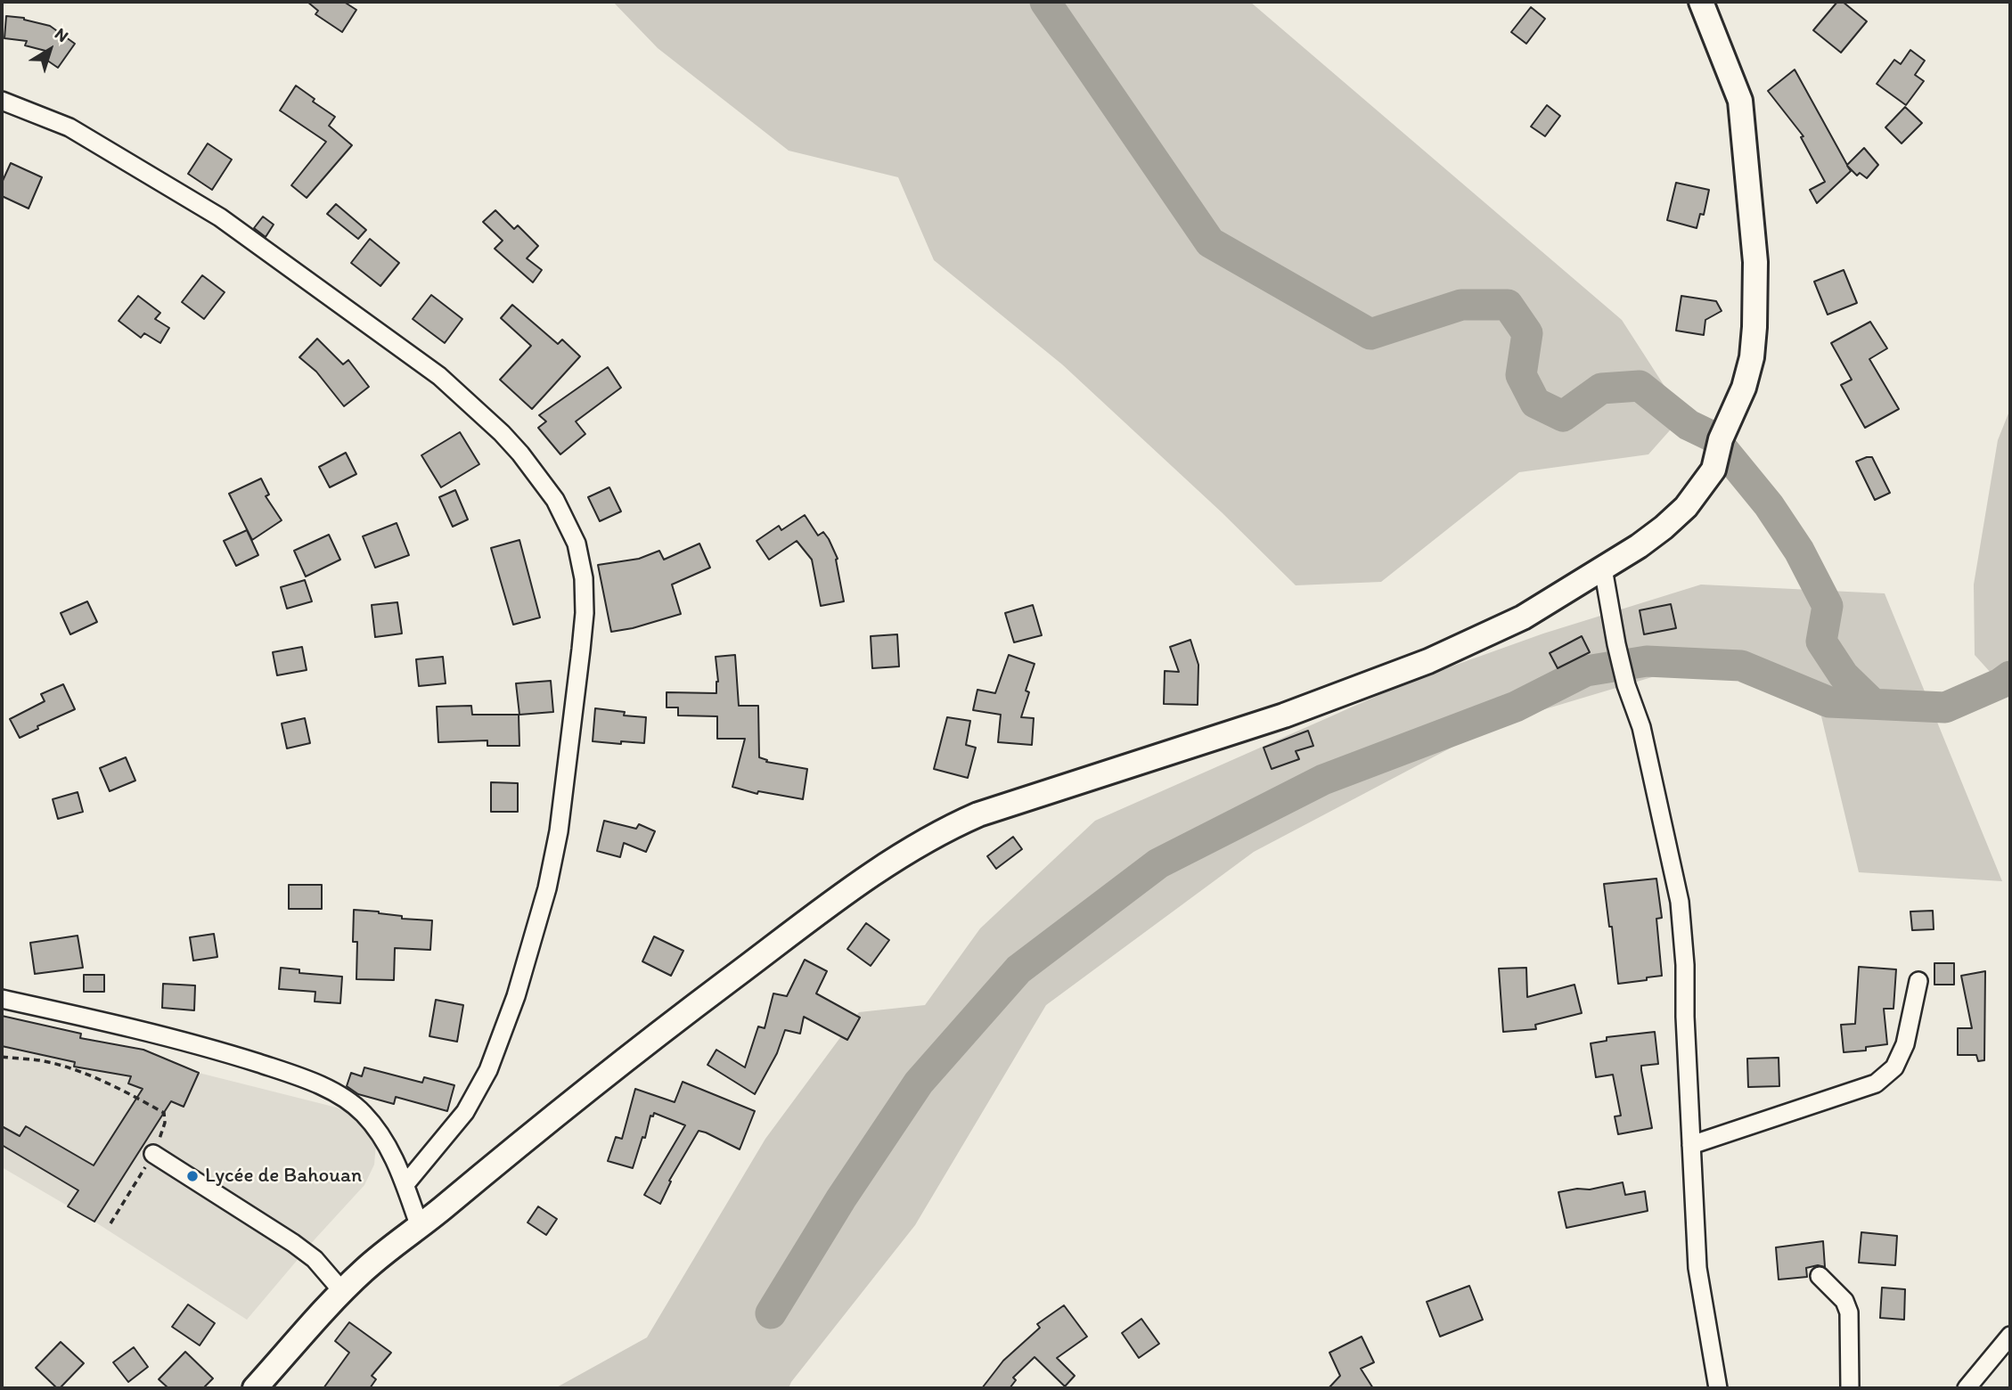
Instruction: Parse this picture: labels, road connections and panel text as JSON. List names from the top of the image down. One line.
{"places":["Lycée de Bahouan"],"north":"top right"}
